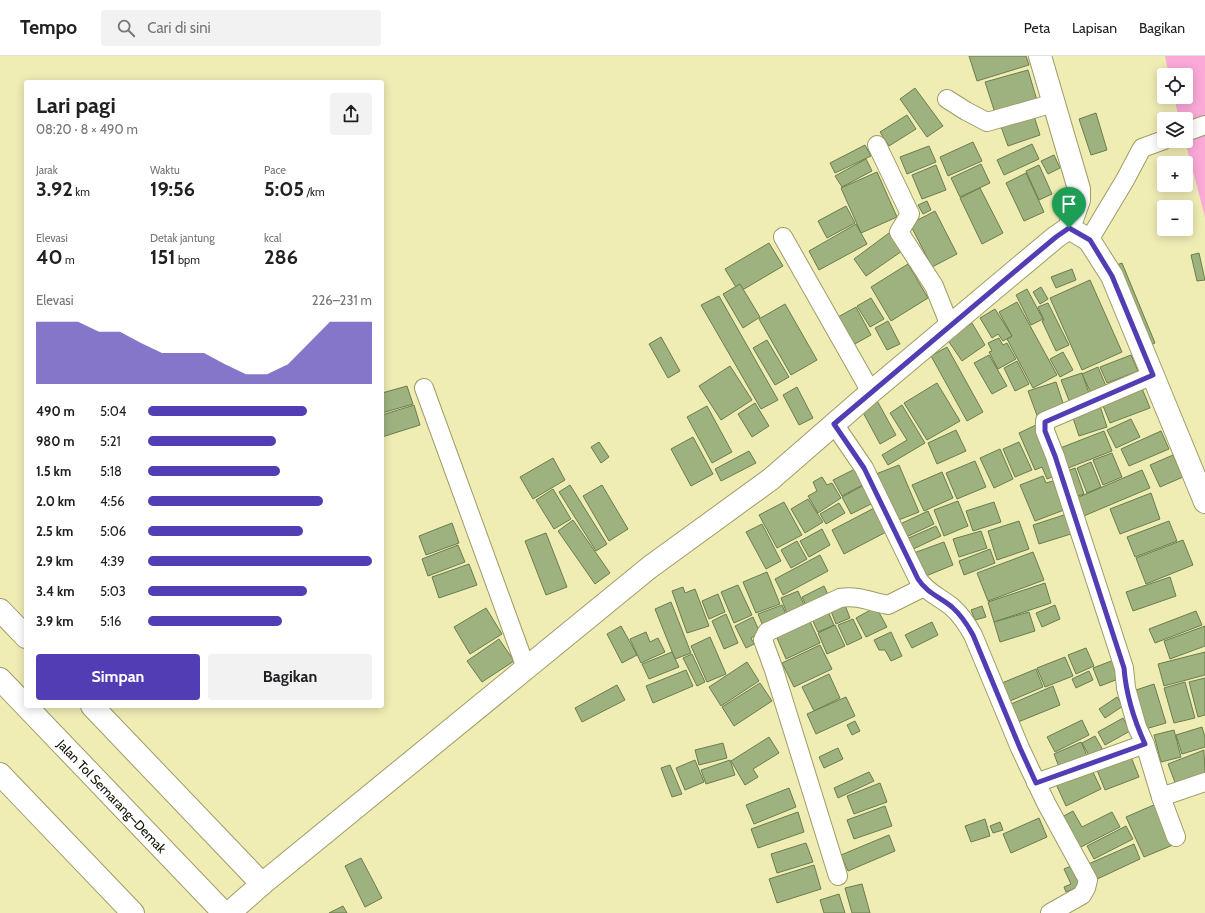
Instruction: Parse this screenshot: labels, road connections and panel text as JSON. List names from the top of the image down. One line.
{"streets":{"main road":["Jalan Tol Semarang–Demak"]},"page":{"header":"Tempo","search":"Cari di sini","nav":["Peta","Lapisan","Bagikan"],"map_buttons":["+","−"],"heading":["Lari pagi","08:20 · 8 × 490 m"],"stats":[["Jarak","3.92 km"],["Waktu","19:56"],["Pace","5:05 /km"],["Elevasi","40 m"],["Detak jantung","151 bpm"],["kcal","286"]],"chart":["Elevasi","226–231 m"],"list":[{"name":"490 m","note":"5:04"},{"name":"980 m","note":"5:21"},{"name":"1.5 km","note":"5:18"},{"name":"2.0 km","note":"4:56"},{"name":"2.5 km","note":"5:06"},{"name":"2.9 km","note":"4:39"},{"name":"3.4 km","note":"5:03"},{"name":"3.9 km","note":"5:16"}],"buttons":["Simpan","Bagikan"]}}
